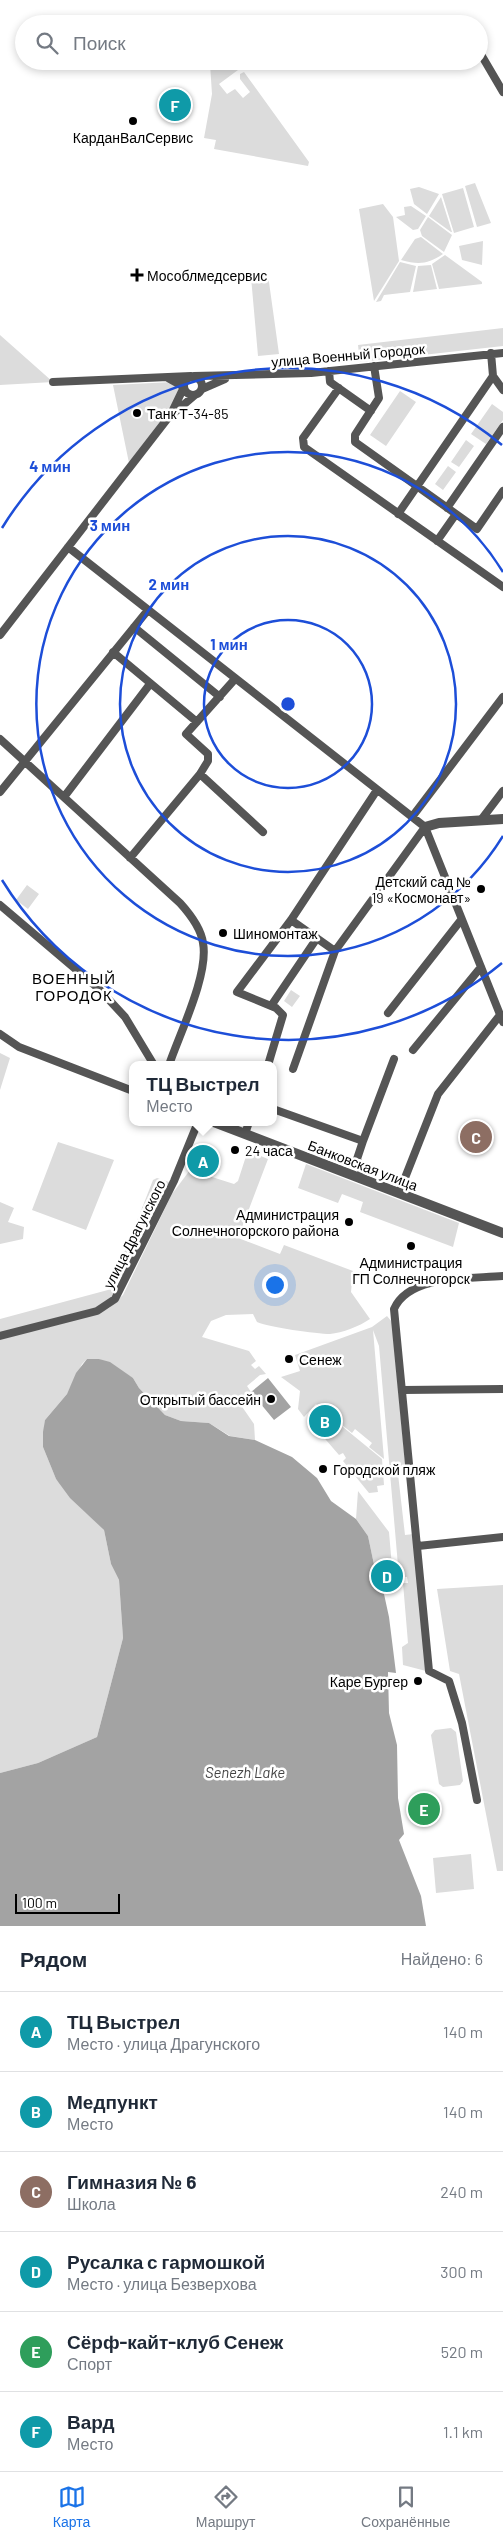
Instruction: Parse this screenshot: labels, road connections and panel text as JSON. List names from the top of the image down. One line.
{"streets":{"street":["улица Военный Городок","Банковская улица","улица Драгунского"]},"districts":["ВОЕННЫЙ ГОРОДОК"],"water":["Senezh Lake"],"places":{"other":["КарданВалСервис","Танк Т-34-85","Детский сад № 19 «Космонавт»","Шиномонтаж","24 часа","Администрация Солнечногорского района","Администрация ГП Солнечногорск","Сенеж","Открытый бассейн","Городской пляж","Каре Бургер"],"health":["Мособлмедсервис"]},"scale_bar":"100 m","page":{"search":"Поиск","pins":["F","C","A","B","D","E"],"popup":["ТЦ Выстрел","Место"],"scale":"100 m","heading":["Рядом","Найдено: 6"],"list":[{"mark":"A","name":"ТЦ Выстрел","note":"Место · улица Драгунского","value":"140 m"},{"mark":"B","name":"Медпункт","note":"Место","value":"140 m"},{"mark":"C","name":"Гимназия № 6","note":"Школа","value":"240 m"},{"mark":"D","name":"Русалка с гармошкой","note":"Место · улица Безверхова","value":"300 m"},{"mark":"E","name":"Сёрф-кайт-клуб Сенеж","note":"Спорт","value":"520 m"},{"mark":"F","name":"Вард","note":"Место","value":"1.1 km"}],"nav":["Карта","Маршрут","Сохранённые"]},"rings":["4 мин","3 мин","2 мин","1 мин"]}
